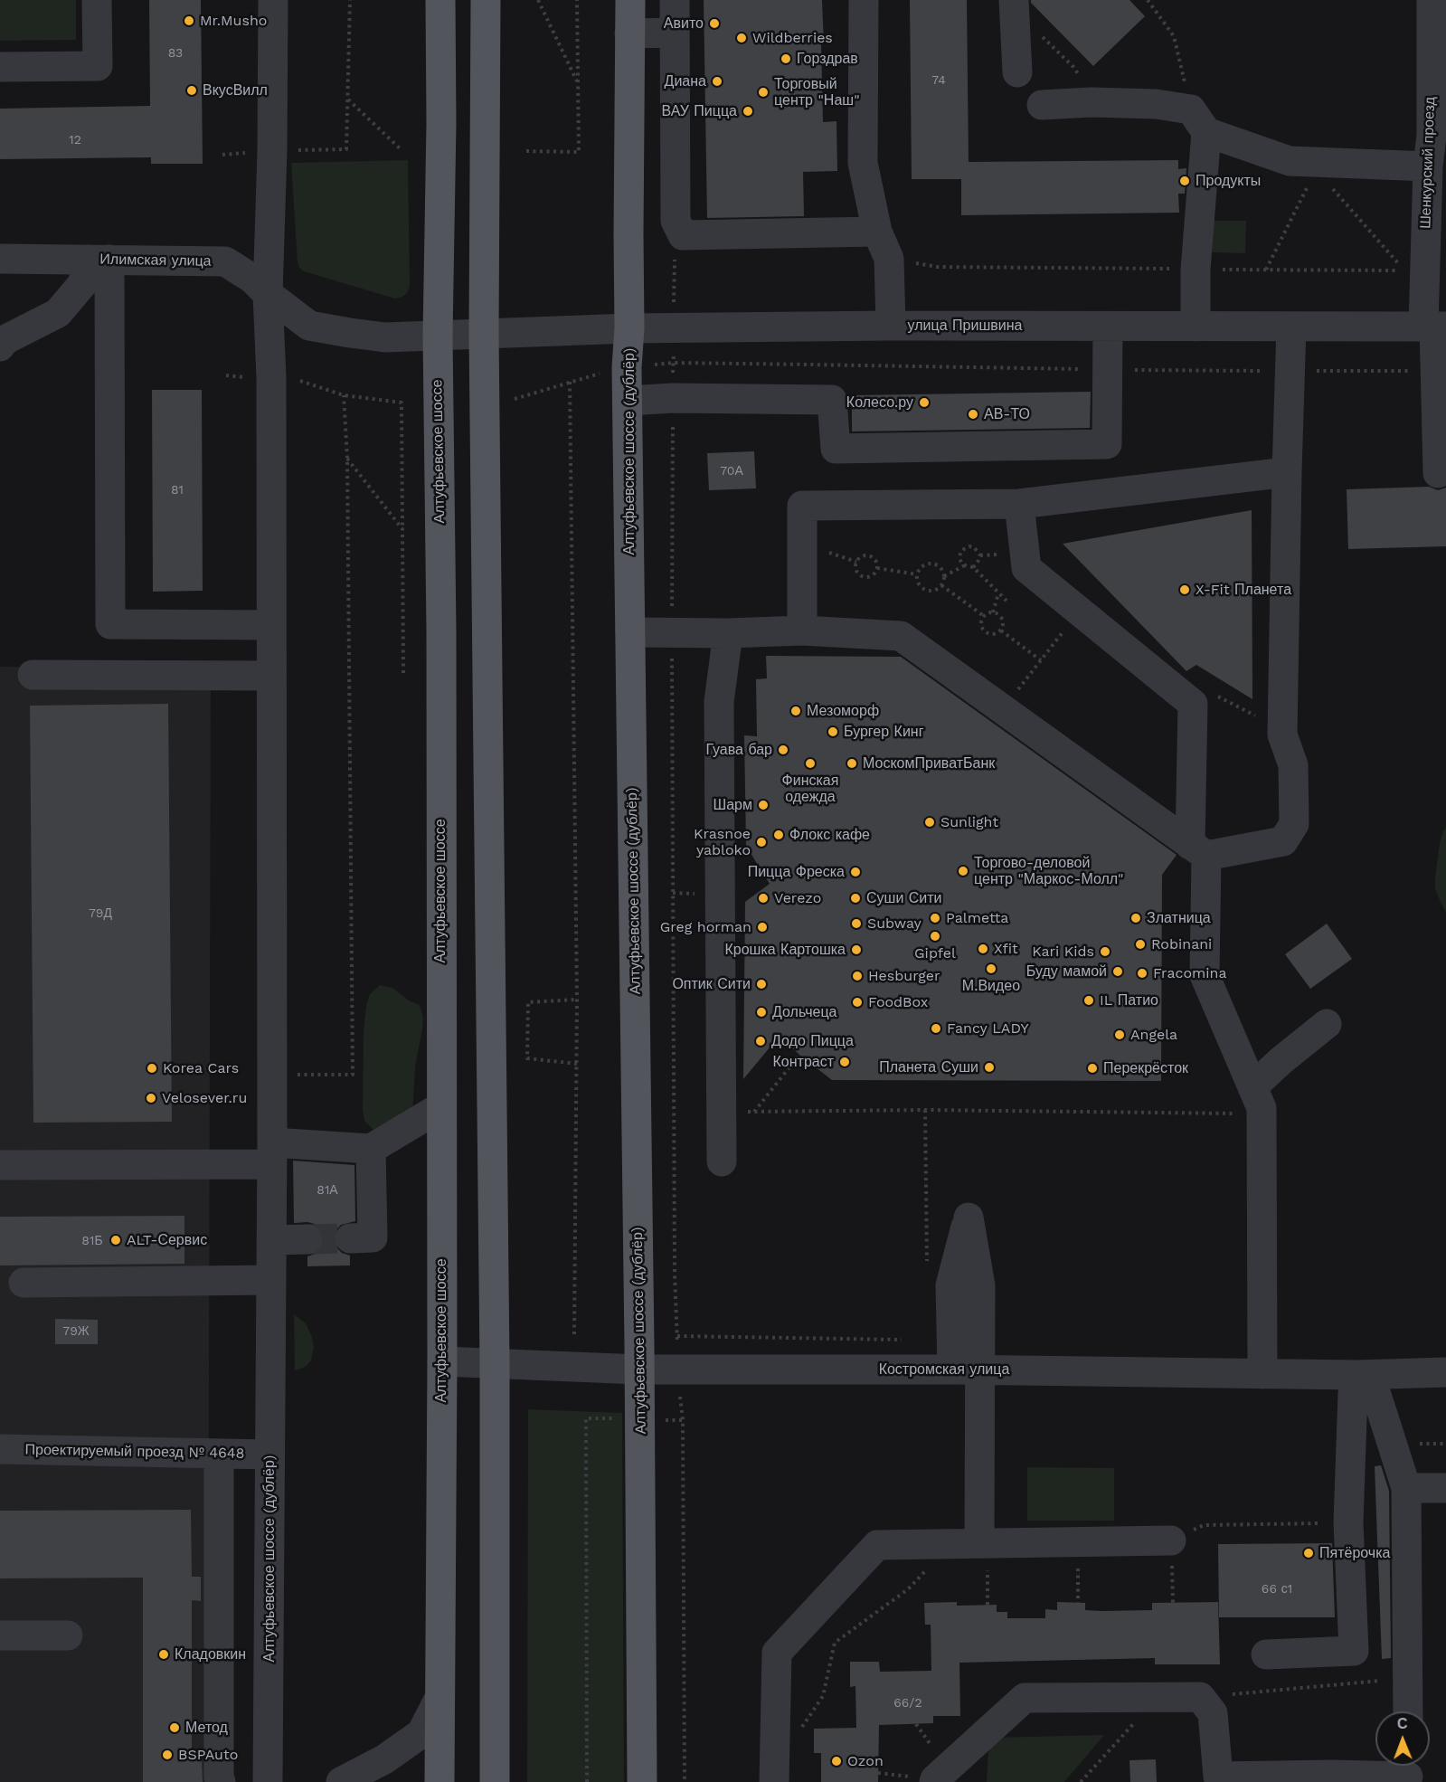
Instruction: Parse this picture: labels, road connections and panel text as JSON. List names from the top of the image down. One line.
{"streets":{"main road":["Алтуфьевское шоссе","Алтуфьевское шоссе (дублёр)"],"street":["Шенкурский проезд","Илимская улица","улица Пришвина","Костромская улица","Проектируемый проезд № 4648"]},"crossings":[["Шенкурский проезд","улица Пришвина"],["Илимская улица","улица Пришвина"],["Илимская улица","Алтуфьевское шоссе"],["Илимская улица","Алтуфьевское шоссе (дублёр)"],["улица Пришвина","Алтуфьевское шоссе (дублёр)"],["Алтуфьевское шоссе","Костромская улица"],["Алтуфьевское шоссе (дублёр)","Костромская улица"],["Алтуфьевское шоссе (дублёр)","Проектируемый проезд № 4648"]],"places":["Mr.Musho","Авито","Wildberries","Горздрав","Диана","ВкусВилл","Торговый центр \"Наш\"","ВАУ Пицца","Продукты","Колесо.ру","АВ-ТО","X-Fit Планета","Мезоморф","Бургер Кинг","Гуава бар","Финская одежда","МоскомПриватБанк","Шарм","Sunlight","Флокс кафе","Krasnoe yabloko","Торгово-деловой центр \"Маркос-Молл\"","Пицца Фреска","Verezo","Суши Сити","Palmetta","Златница","Subway","Greg horman","Gipfel","Robinani","Xfit","Крошка Картошка","Kari Kids","М.Видео","Буду мамой","Fracomina","Hesburger","Оптик Сити","IL Патио","FoodBox","Дольчеца","Fancy LADY","Angela","Додо Пицца","Контраст","Планета Суши","Korea Cars","Перекрёсток","Velosever.ru","ALT-Сервис","Пятёрочка","Кладовкин","Метод","BSPAuto","Ozon"],"house_numbers":["83","74","12","70А","81","79Д","81А","81Б","79Ж","66 с1","66/2"],"north":"top"}
